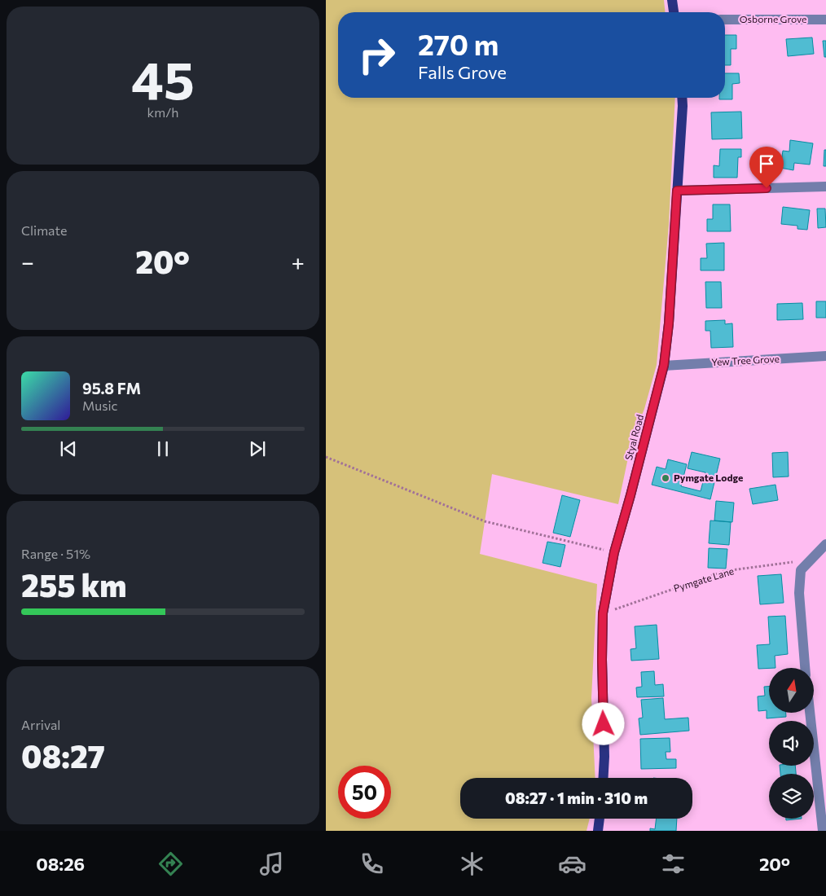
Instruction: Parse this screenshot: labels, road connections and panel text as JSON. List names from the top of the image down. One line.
{"streets":{"main road":["Styal Road"],"street":["Osborne Grove","Yew Tree Grove"],"path":["Pymgate Lane"]},"crossings":[["Yew Tree Grove","Styal Road"],["Styal Road","Pymgate Lane"]],"places":["Pymgate Lodge"],"north":"top","page":{"tile":[["45","km/h"],"Climate",["Range · 51%","255 km"],["Arrival","08:27"]],"turn":["270 m","Falls Grove"],"heat":["−","20°","+"],"song":["95.8 FM","Music"],"limit":"50","trip":"08:27 · 1 min · 310 m","tabs":["08:26","20°"]}}
